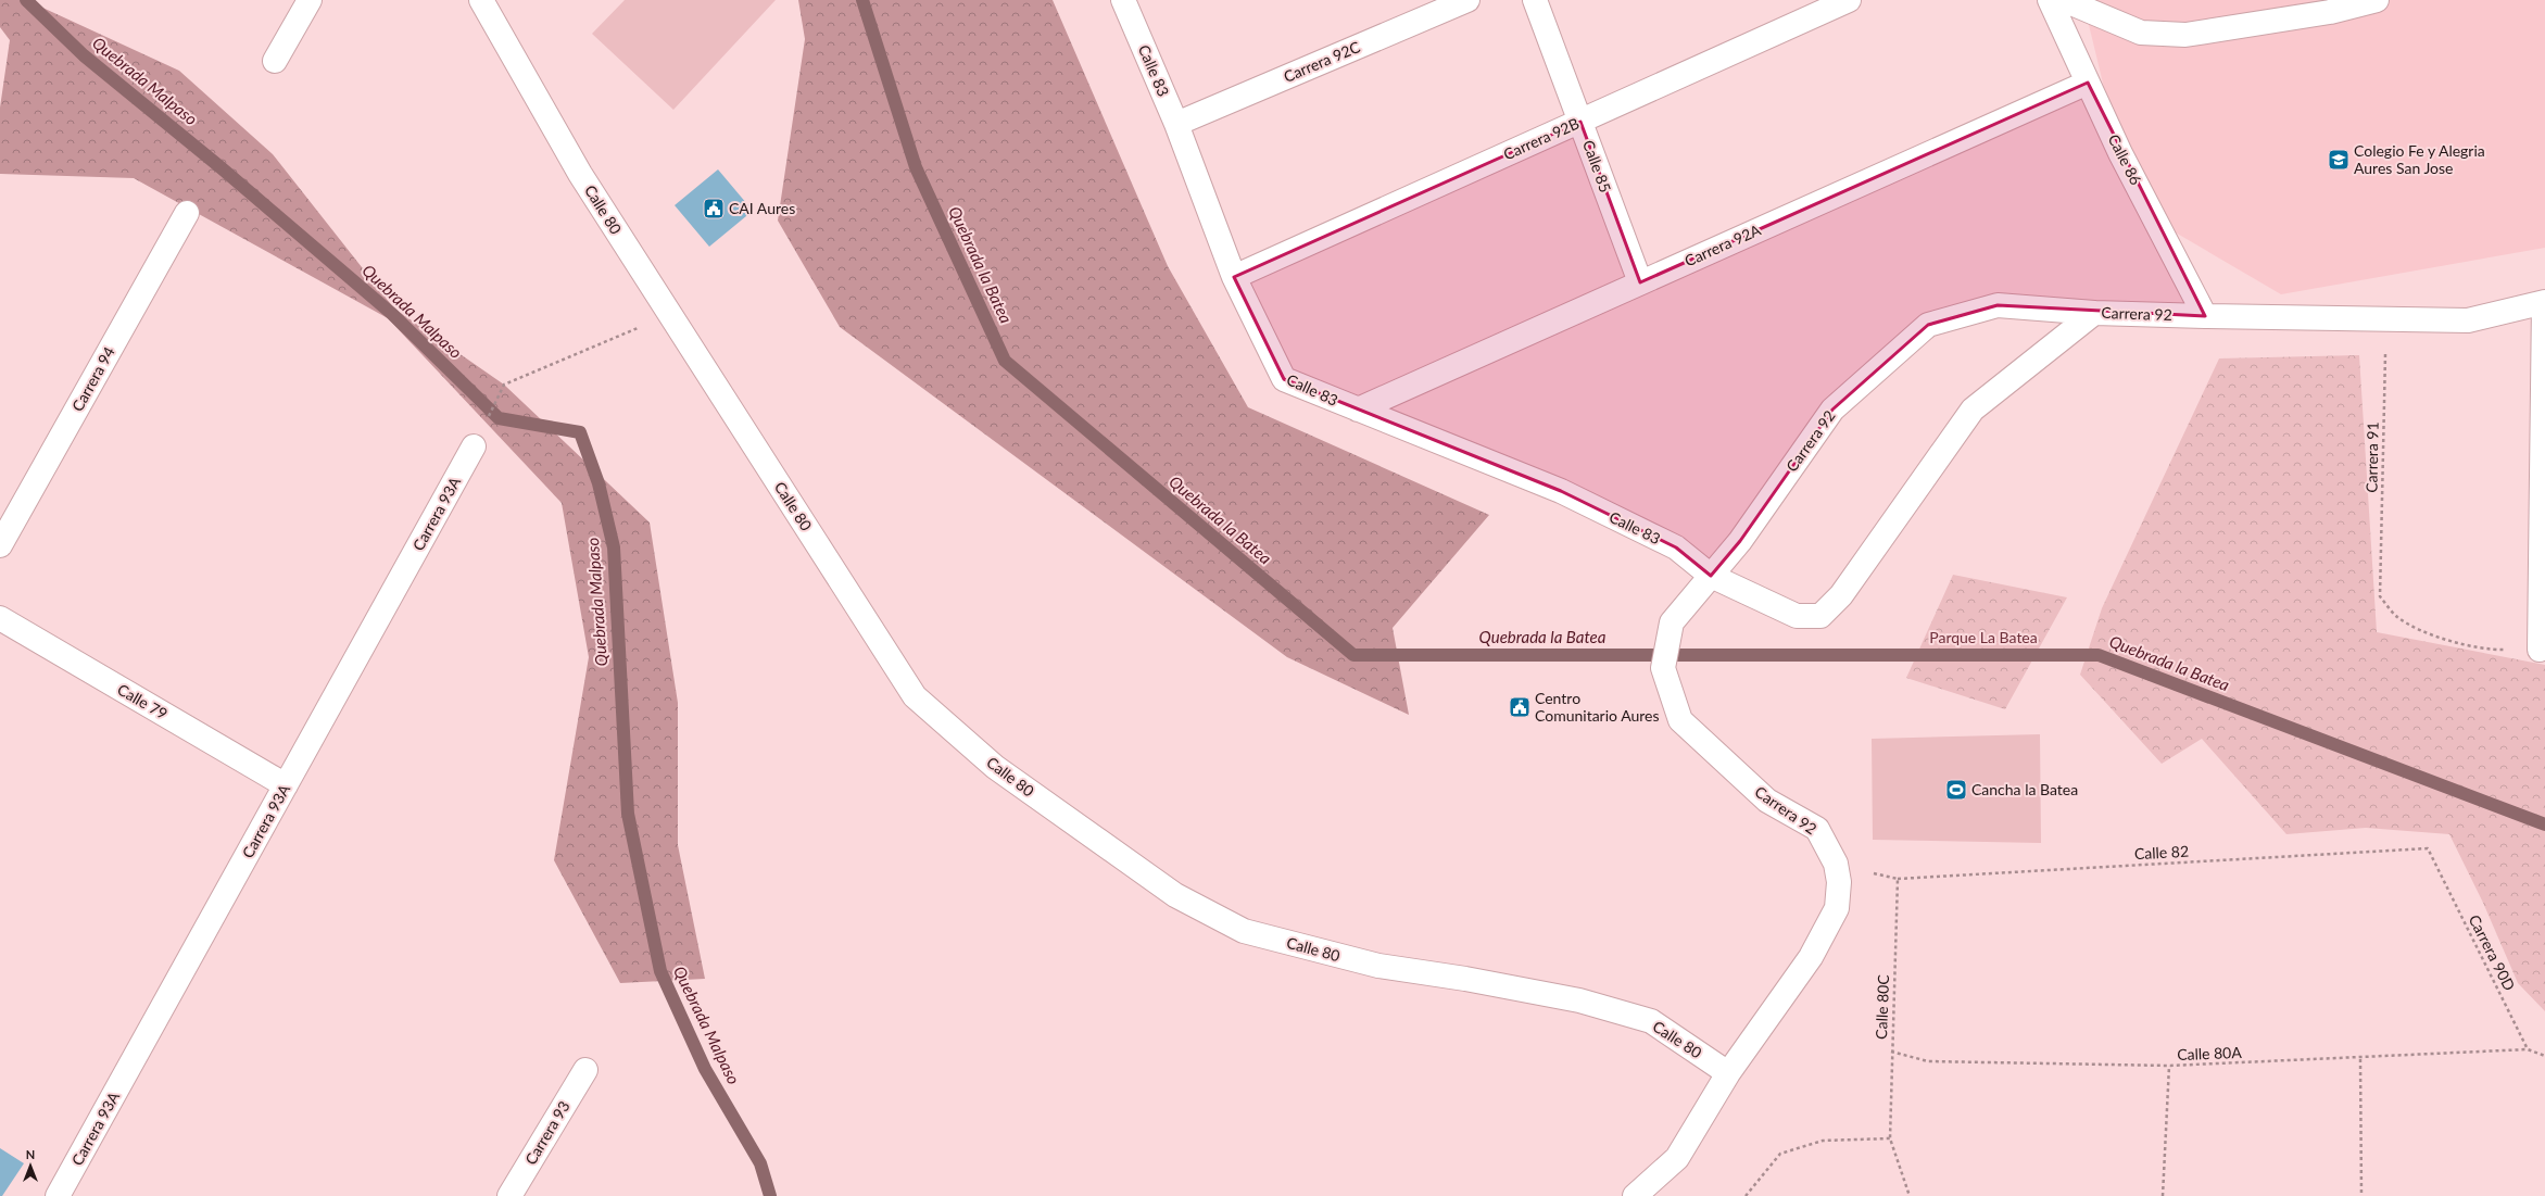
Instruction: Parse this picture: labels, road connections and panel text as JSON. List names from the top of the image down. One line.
{"streets":{"street":["Carrera 92C","Calle 83","Carrera 92B","Calle 86","Calle 85","Calle 80","Carrera 92A","Carrera 92","Carrera 94","Carrera 93A","Calle 79","Carrera 93"],"path":["Carrera 91","Calle 82","Carrera 90D","Calle 80C","Calle 80A"]},"crossings":[["Carrera 92C","Calle 83"],["Calle 83","Carrera 92B"],["Calle 83","Carrera 92A"],["Calle 83","Carrera 92"],["Carrera 92B","Calle 85"],["Calle 86","Carrera 92A"],["Calle 86","Carrera 92"],["Calle 85","Carrera 92A"],["Calle 80","Carrera 92"],["Carrera 92","Carrera 91"],["Carrera 93A","Calle 79"],["Calle 82","Carrera 90D"],["Calle 82","Calle 80C"],["Carrera 90D","Calle 80A"],["Calle 80C","Calle 80A"]],"water":["Quebrada Malpaso","Quebrada la Batea"],"parks":["Parque La Batea"],"places":{"school or university":["Colegio Fe y Alegria Aures San Jose"],"public building":["CAI Aures","Centro Comunitario Aures"],"sports":["Cancha la Batea"]},"north":"top"}
